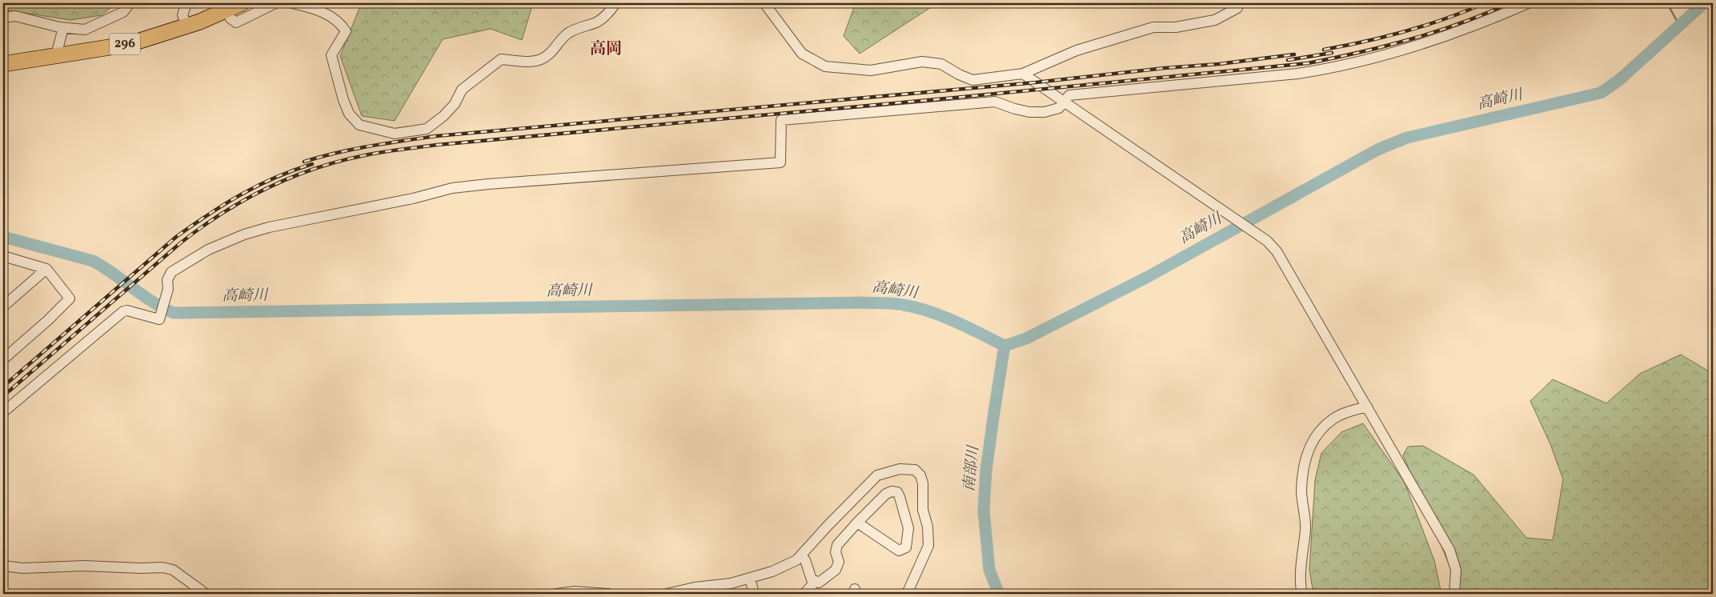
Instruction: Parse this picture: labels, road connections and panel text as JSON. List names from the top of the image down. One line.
{"streets":{"highway":["296"]},"districts":["高岡"],"water":["高崎川","南部川"]}
